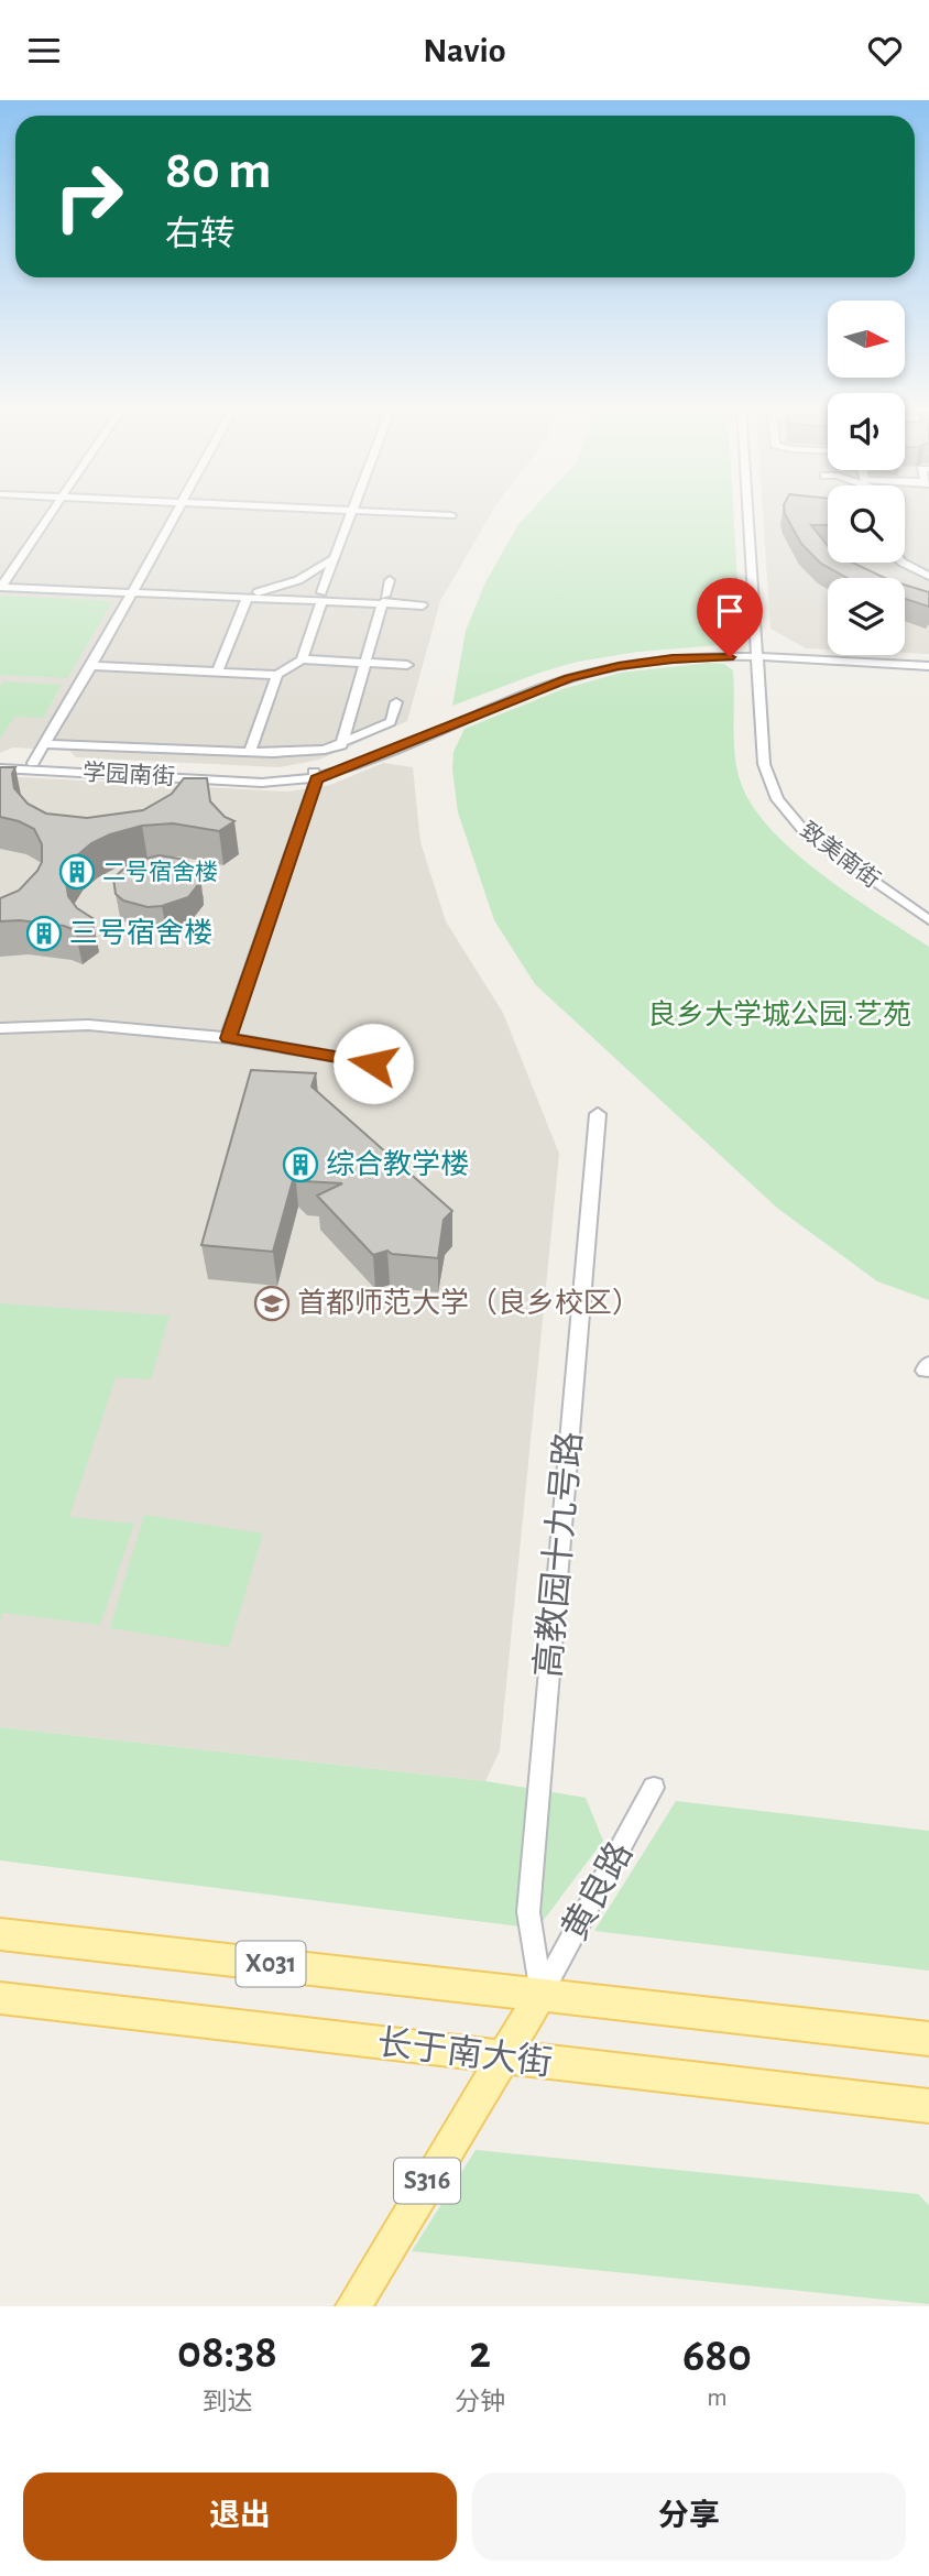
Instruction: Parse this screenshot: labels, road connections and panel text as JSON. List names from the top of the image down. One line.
{"streets":{"main road":["X031","长于南大街","S316"],"street":["学园南街","致美南街","高教园十九号路","黄良路"]},"crossings":[["学园南街","致美南街"],["高教园十九号路","黄良路"],["高教园十九号路","X031"],["高教园十九号路","S316"],["黄良路","X031"],["黄良路","S316"],["X031","S316"],["长于南大街","S316"]],"parks":["良乡大学城公园·艺苑"],"places":{"building":["二号宿舍楼","三号宿舍楼","综合教学楼"],"school or university":["首都师范大学（良乡校区）"]},"north":"right","page":{"header":"Navio","turn":["80 m","右转"],"eta":["08:38","到达","2","分钟","680","m"],"buttons":["退出","分享"]}}
